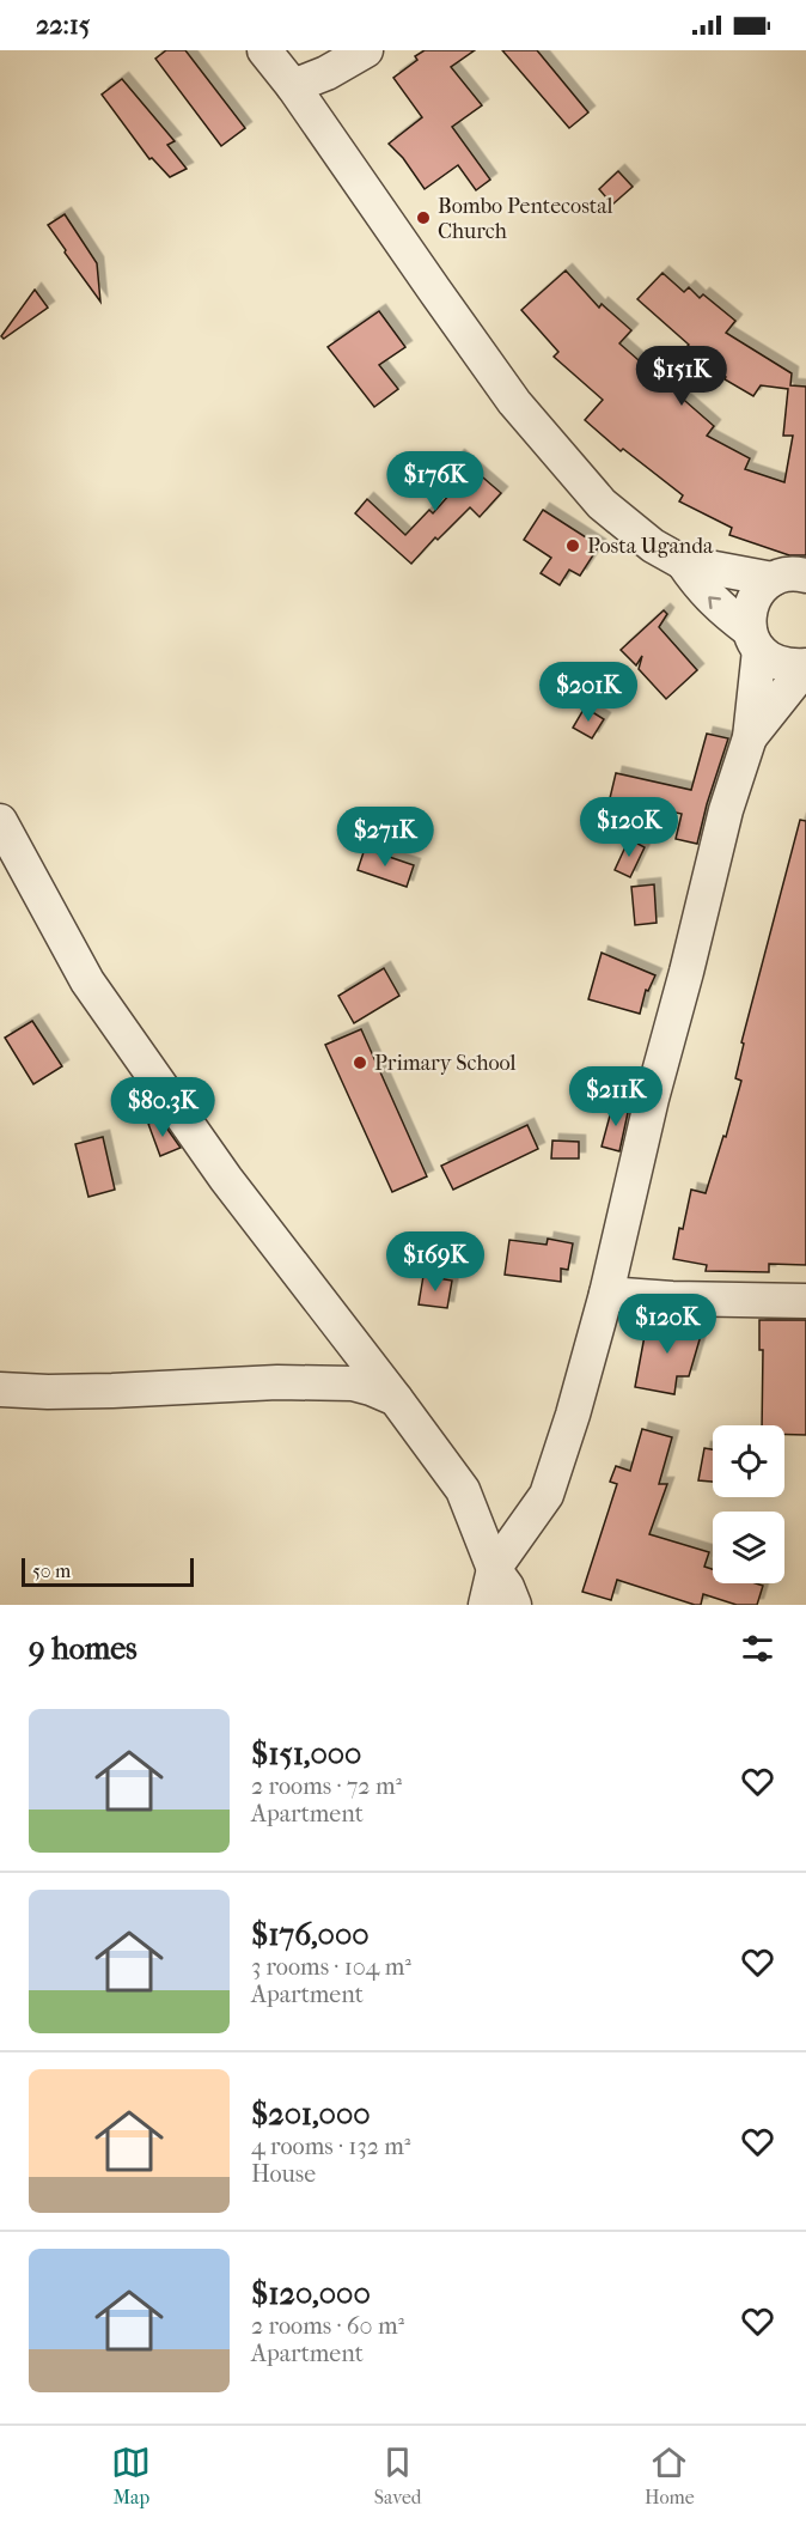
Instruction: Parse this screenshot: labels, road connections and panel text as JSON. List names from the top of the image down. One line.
{"places":["Bombo Pentecostal Church","Posta Uganda","Primary School"],"scale_bar":"50 m","page":{"status":"22:15","price":["$151K","$176K","$201K","$120K","$271K","$211K","$80.3K","$169K","$120K"],"scale":"50 m","heading":"9 homes","list":[{"name":"$151,000","note":"2 rooms · 72 m² · Apartment"},{"name":"$176,000","note":"3 rooms · 104 m² · Apartment"},{"name":"$201,000","note":"4 rooms · 132 m² · House"},{"name":"$120,000","note":"2 rooms · 60 m² · Apartment"}],"tabs":["Map","Saved","Home"]}}
